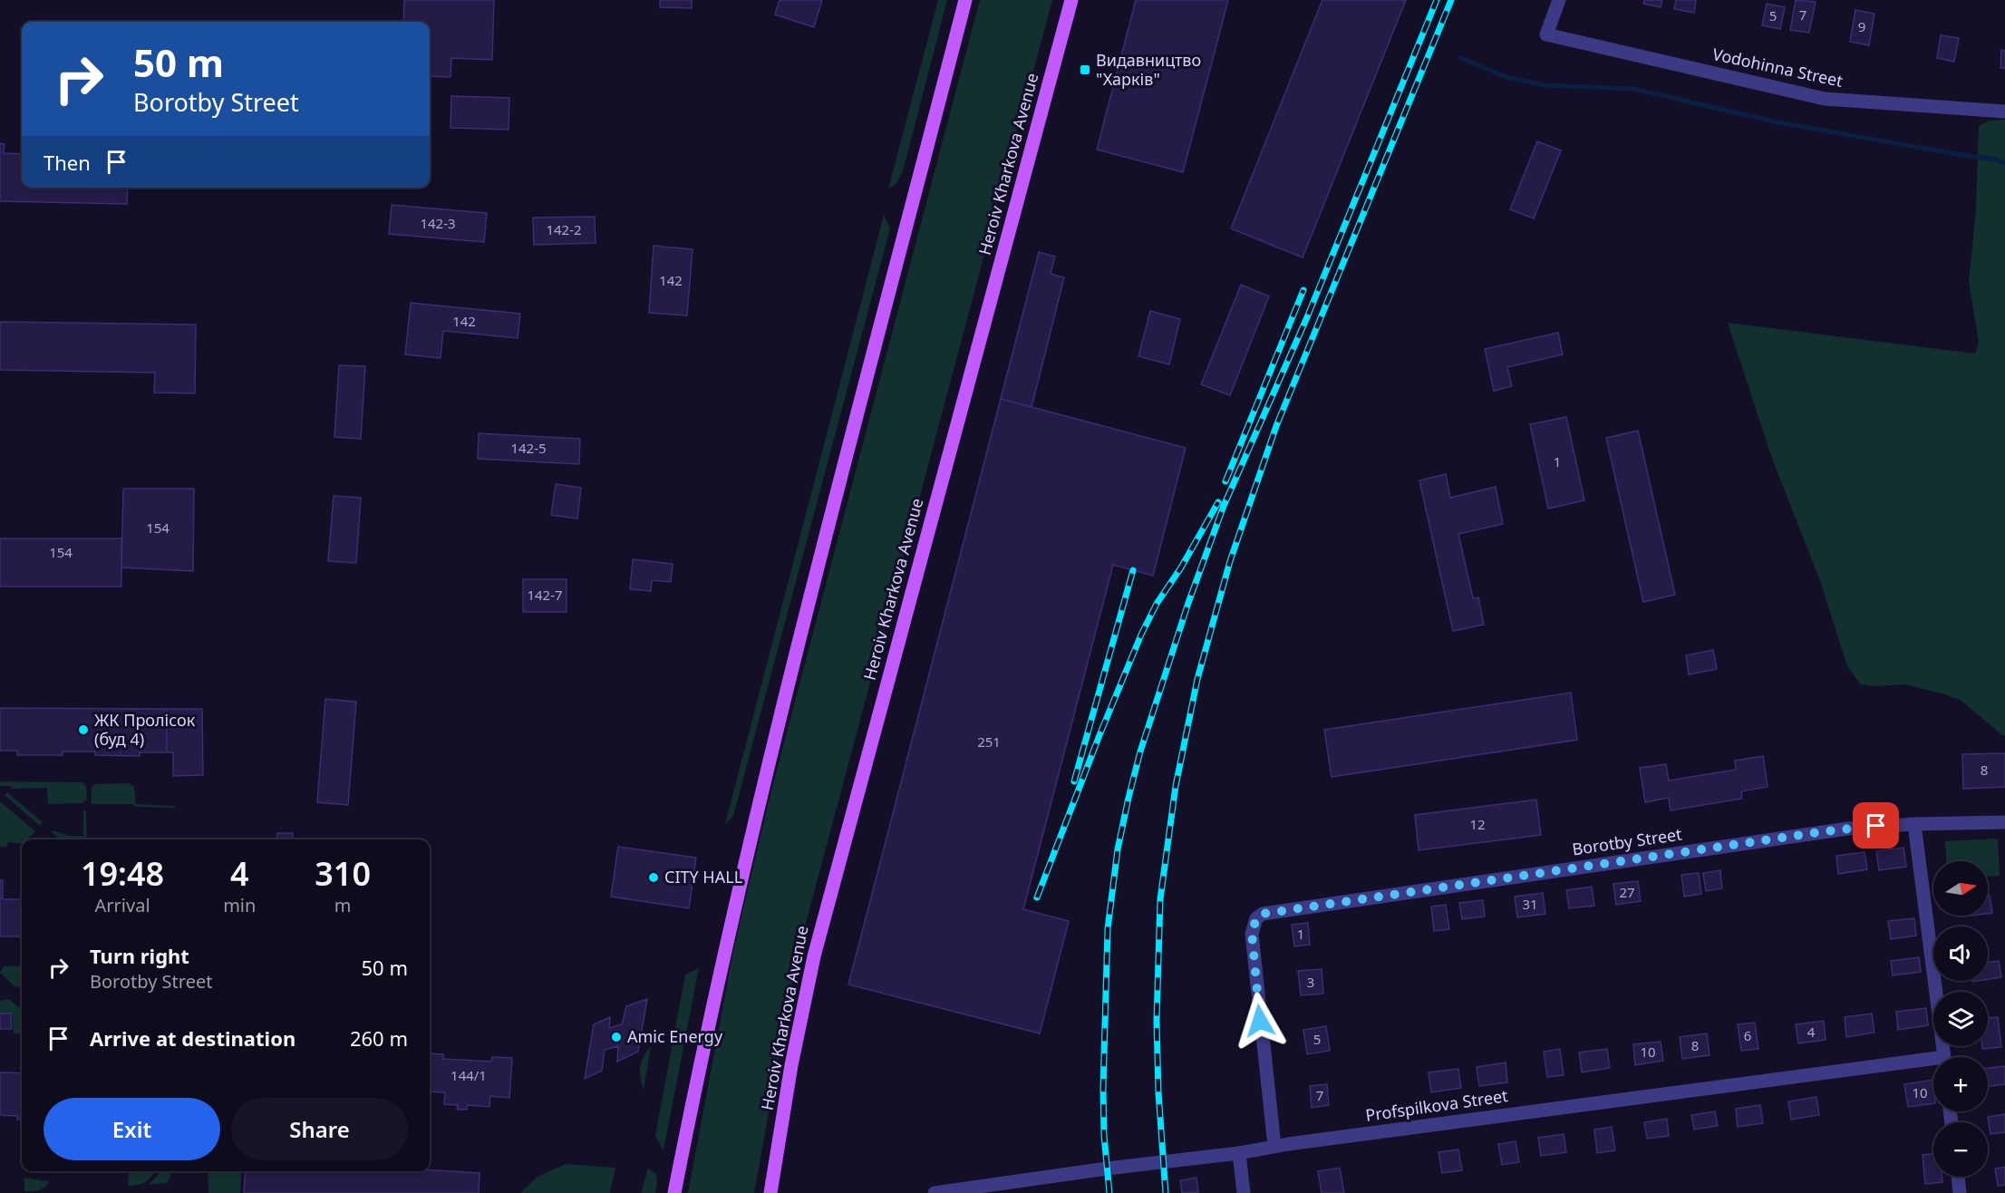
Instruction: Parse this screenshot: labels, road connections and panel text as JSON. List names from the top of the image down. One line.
{"streets":{"main road":["Heroiv Kharkova Avenue"],"street":["Vodohinna Street","Borotby Street","Profspilkova Street"]},"crossings":[["Borotby Street","Profspilkova Street"]],"places":{"transit":["Видавництво \"Харків\""],"other":["ЖК Пролісок (буд 4)","CITY HALL","Amic Energy"]},"house_numbers":["7","5","9","142-3","142-2","142","142","142-5","1","154","154","142-7","251","8","12","27","31","1","3","4","6","5","8","10","144/1","10","7"],"north":"right","page":{"turn":["50 m","Borotby Street"],"then":"Then","eta":["19:48","Arrival","4","min","310","m"],"map_buttons":["+","−"],"list":[{"name":"Turn right","note":"Borotby Street","value":"50 m"},{"name":"Arrive at destination","value":"260 m"}],"buttons":["Exit","Share"]}}
